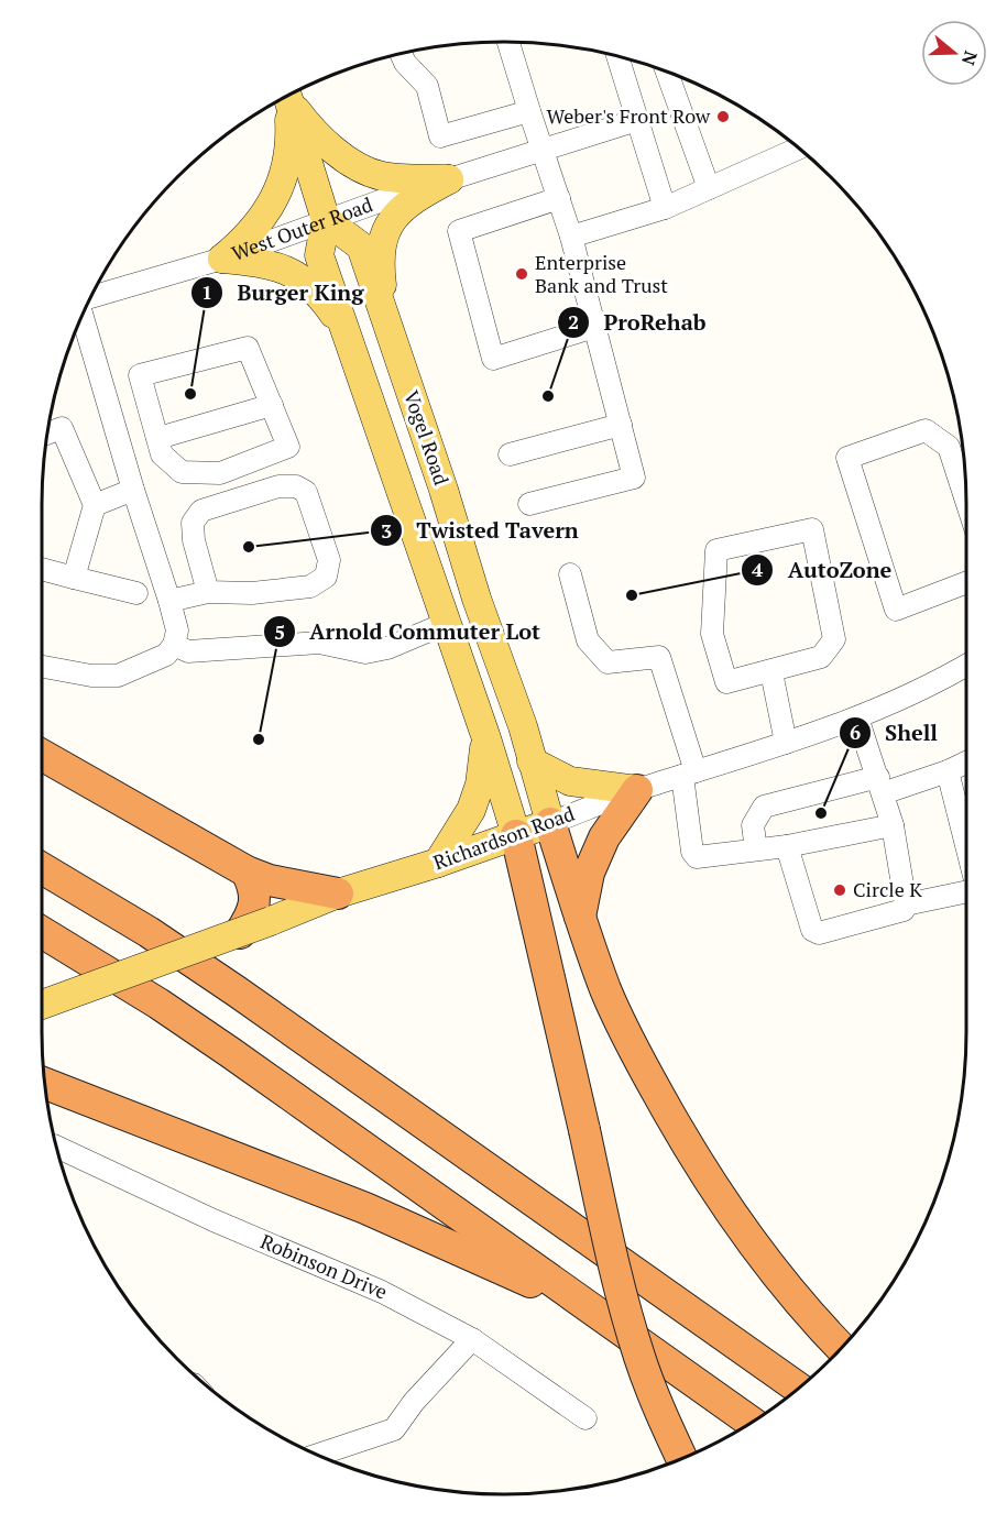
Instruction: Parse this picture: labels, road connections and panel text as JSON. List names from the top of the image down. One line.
{"streets":{"main road":["Vogel Road","Richardson Road"],"street":["West Outer Road","Robinson Drive"]},"crossings":[["West Outer Road","Vogel Road"],["Vogel Road","Richardson Road"]],"places":["Weber's Front Row","Enterprise Bank and Trust","Burger King","ProRehab","Twisted Tavern","AutoZone","Arnold Commuter Lot","Shell","Circle K"],"north":"right"}
